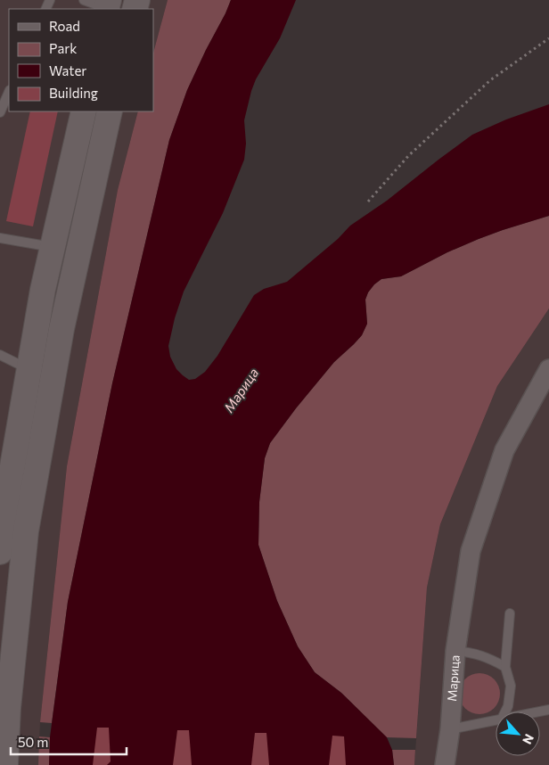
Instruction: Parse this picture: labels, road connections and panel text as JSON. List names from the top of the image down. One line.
{"streets":{"street":["Марица"]},"water":["Марица"],"legend":["Road","Park","Water","Building"],"scale_bar":"50 m","north":"bottom right"}
